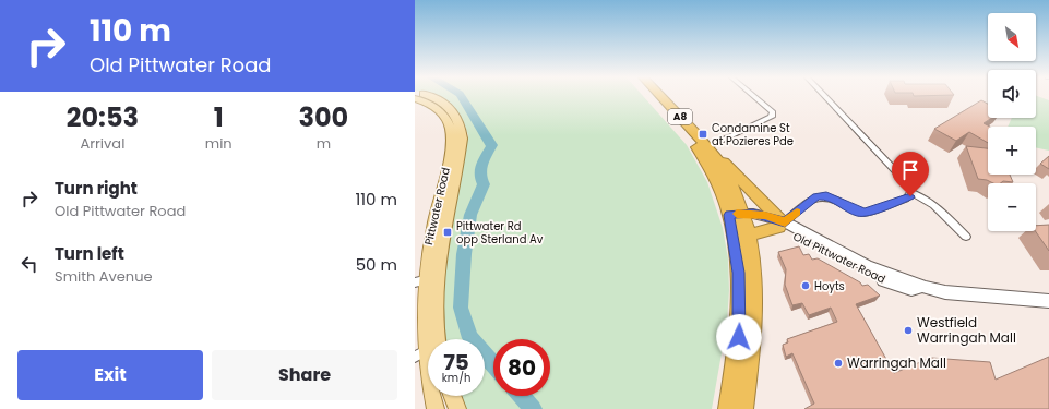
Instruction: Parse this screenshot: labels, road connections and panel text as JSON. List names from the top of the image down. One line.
{"streets":{"highway":["A8"],"main road":["Pittwater Road"],"street":["Old Pittwater Road"]},"crossings":[["A8","Old Pittwater Road"]],"places":{"transit":["Condamine St at Pozieres Pde","Pittwater Rd opp Sterland Av"],"other":["Hoyts","Westfield Warringah Mall","Warringah Mall"]},"north":"bottom right","page":{"turn":["110 m","Old Pittwater Road"],"map_buttons":["+","−"],"eta":["20:53","Arrival","1","min","300","m"],"list":[{"name":"Turn right","note":"Old Pittwater Road","value":"110 m"},{"name":"Turn left","note":"Smith Avenue","value":"50 m"}],"speed":"75 km/h","limit":"80","buttons":["Exit","Share"]}}
